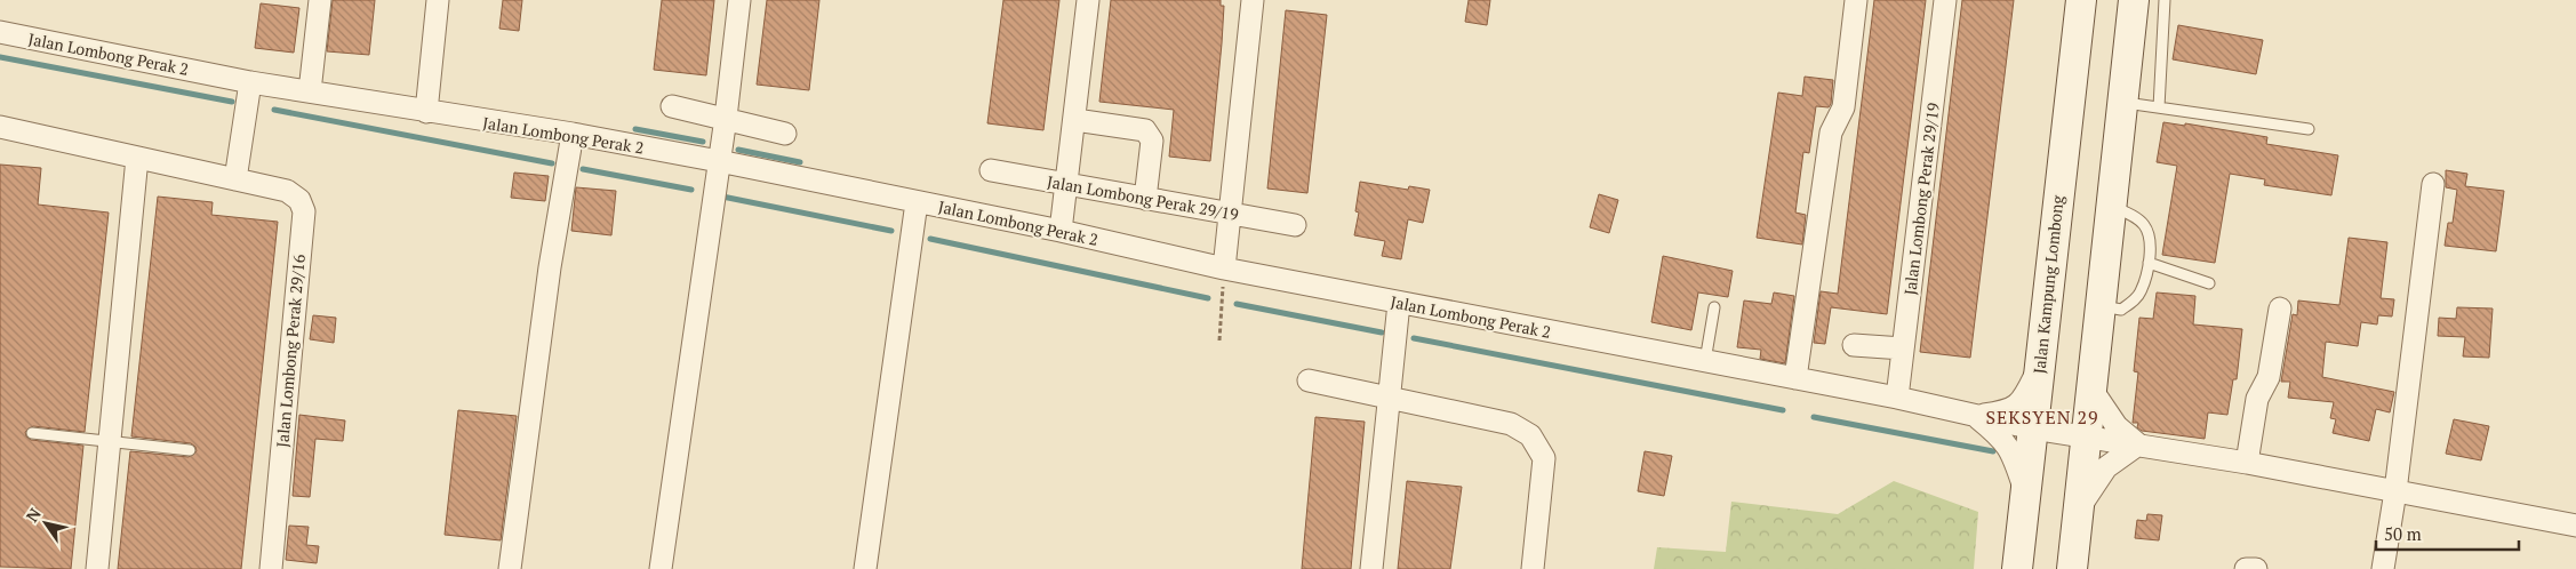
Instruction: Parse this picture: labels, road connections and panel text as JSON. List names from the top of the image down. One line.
{"streets":{"street":["Jalan Lombong Perak 2","Jalan Lombong Perak 29/19","Jalan Kampung Lombong","Jalan Lombong Perak 29/16"]},"crossings":[["Jalan Lombong Perak 2","Jalan Lombong Perak 29/19"],["Jalan Lombong Perak 2","Jalan Kampung Lombong"]],"districts":["SEKSYEN 29"],"scale_bar":"50 m","north":"top left"}
